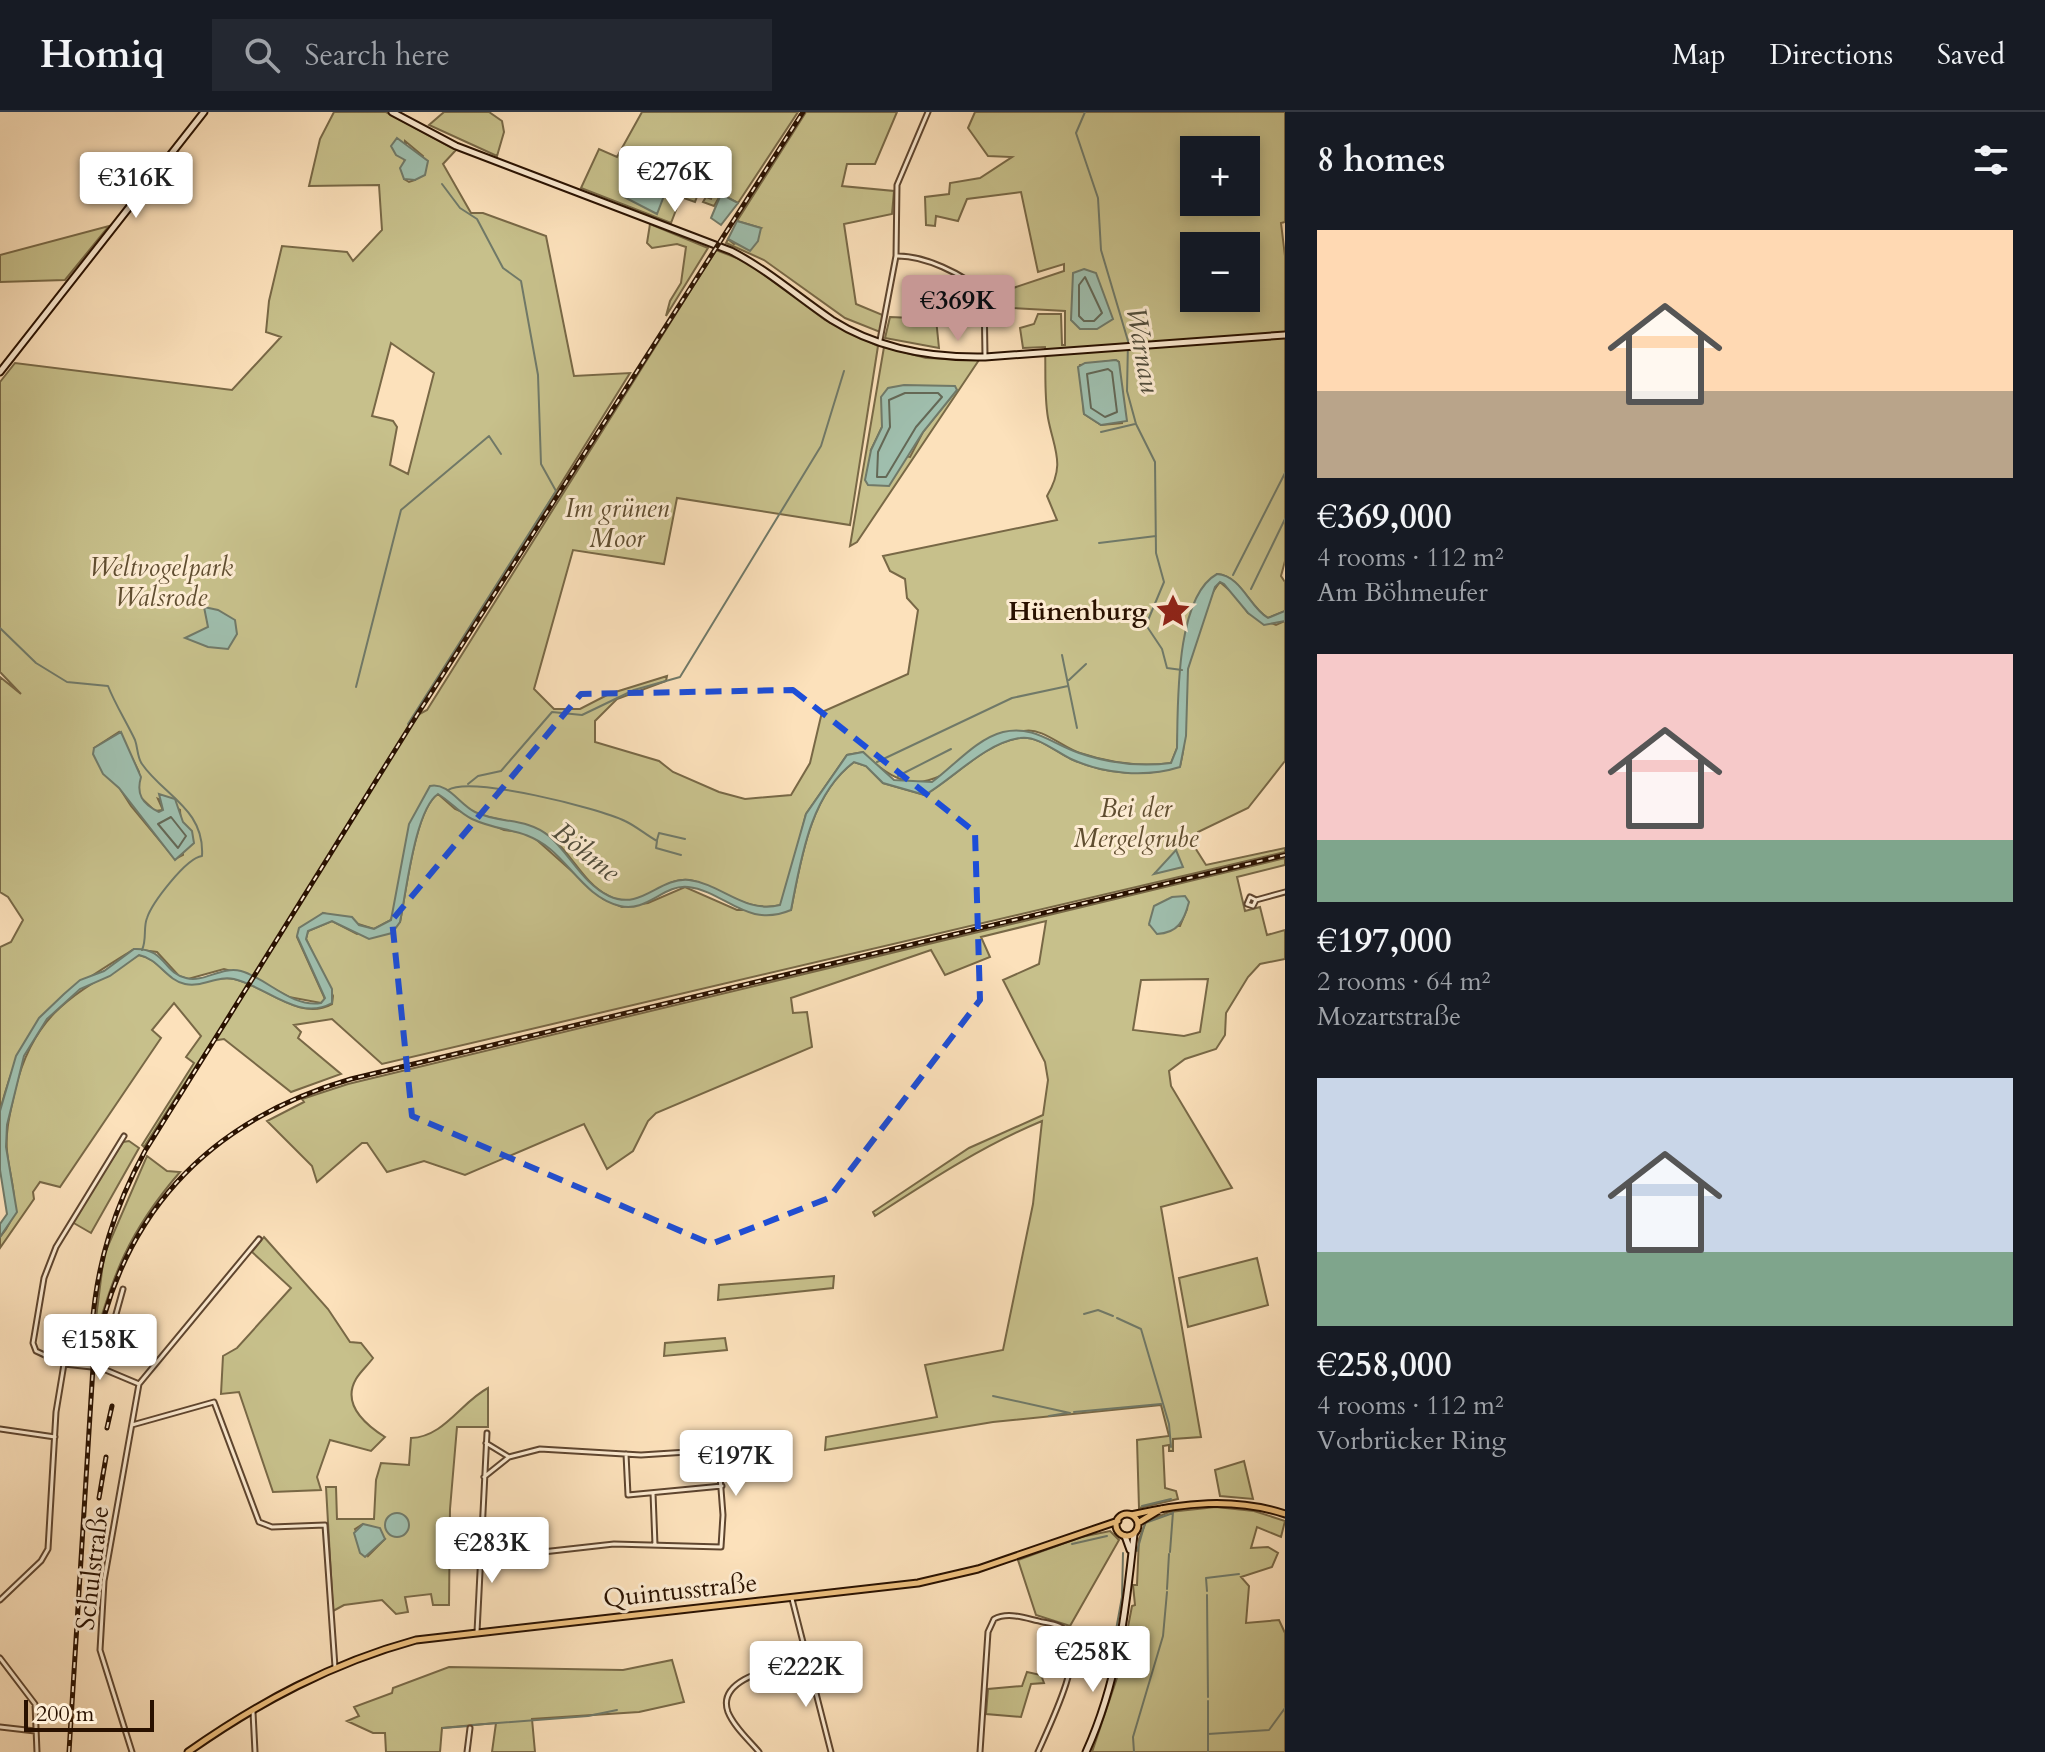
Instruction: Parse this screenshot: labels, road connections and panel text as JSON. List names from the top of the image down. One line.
{"streets":{"main road":["Quintusstraße"],"street":["Schulstraße"]},"water":["Warnau","Böhme"],"parks":["Im grünen Moor","Weltvogelpark Walsrode","Bei der Mergelgrube"],"places":{"place":["Hünenburg"]},"scale_bar":"200 m","page":{"header":"Homiq","search":"Search here","nav":["Map","Directions","Saved"],"heading":"8 homes","map_buttons":["+","−"],"price":["€276K","€316K","€369K","€158K","€197K","€283K","€258K","€222K"],"list":[{"name":"€369,000","note":"4 rooms · 112 m² · Am Böhmeufer"},{"name":"€197,000","note":"2 rooms · 64 m² · Mozartstraße"},{"name":"€258,000","note":"4 rooms · 112 m² · Vorbrücker Ring"}],"scale":"200 m"}}
